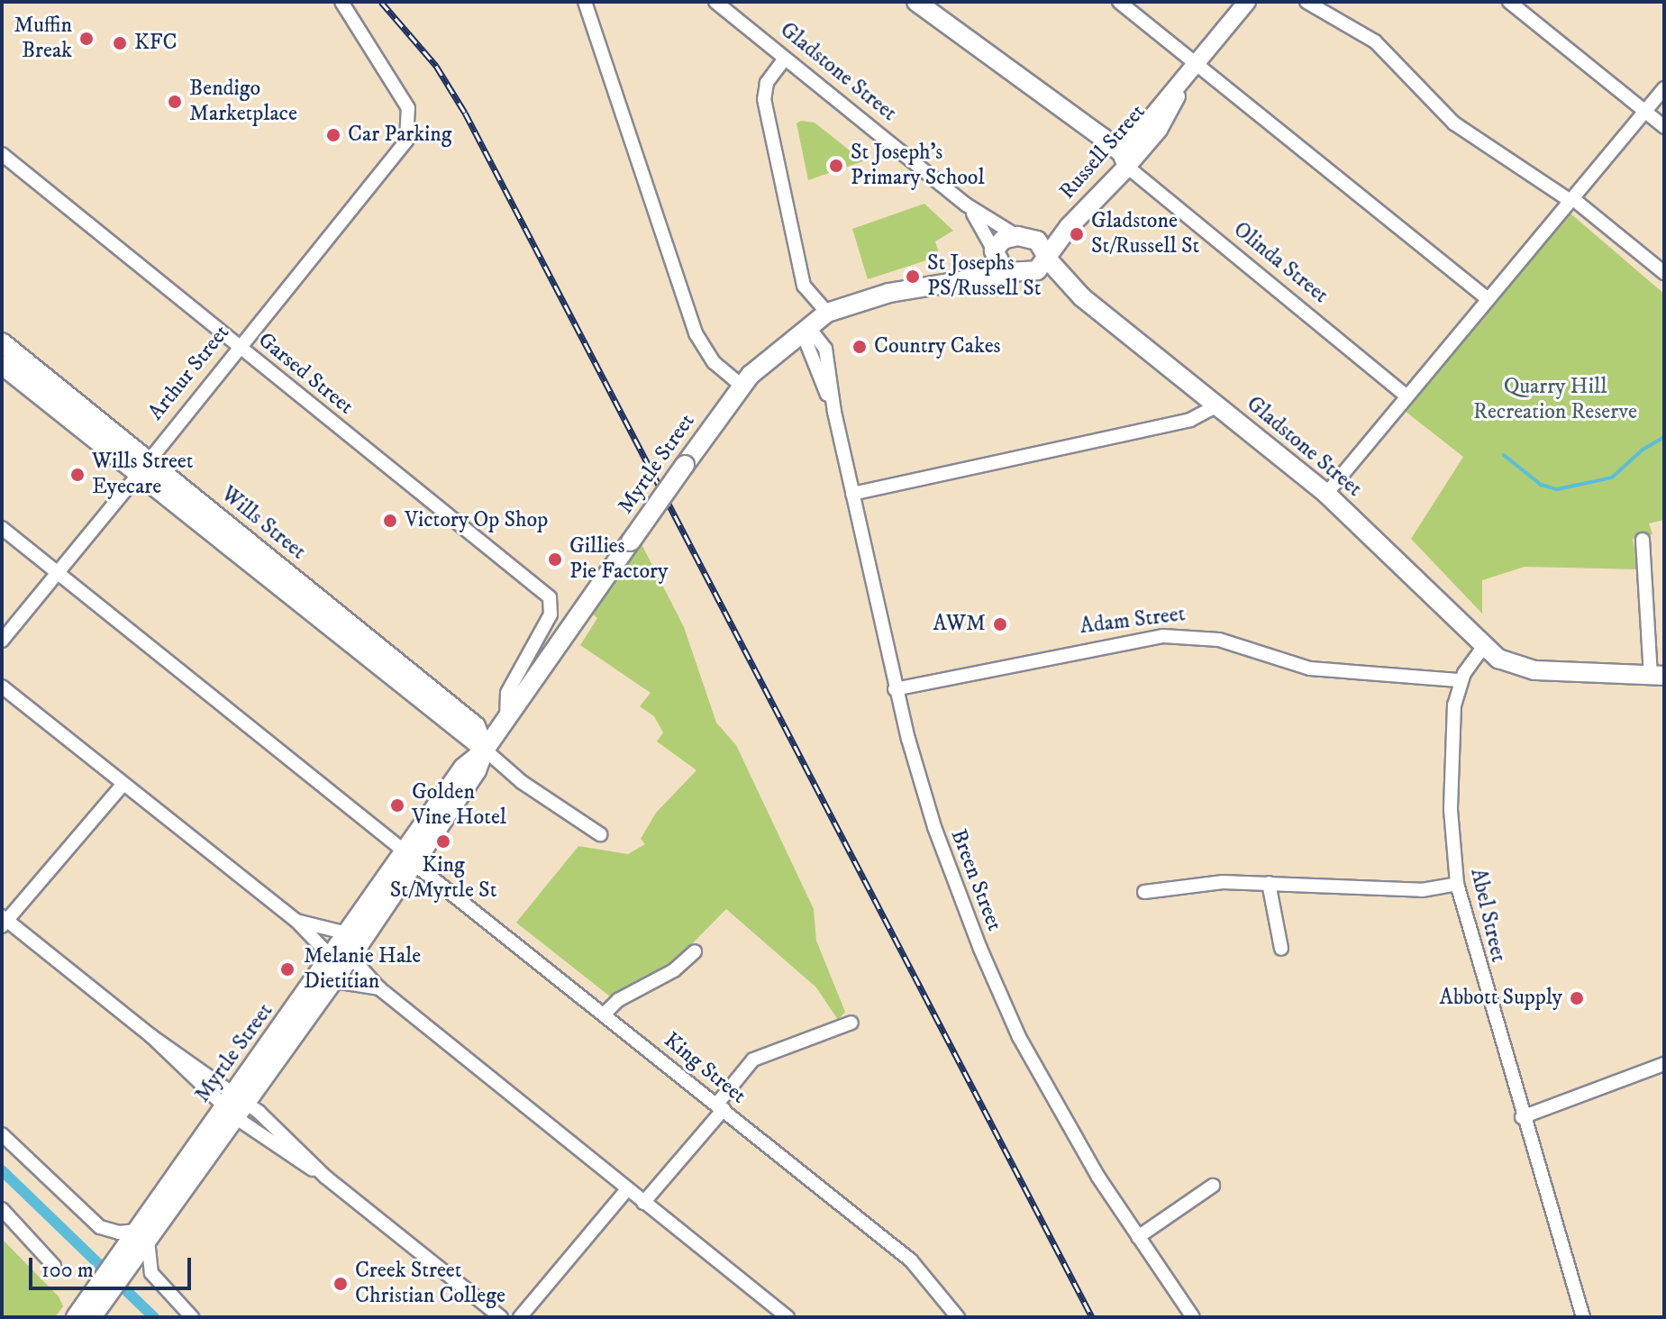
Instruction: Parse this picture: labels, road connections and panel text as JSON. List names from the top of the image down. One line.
{"streets":{"main road":["Gladstone Street","Russell Street","Olinda Street","Myrtle Street","Wills Street"],"street":["Arthur Street","Garsed Street","Adam Street","Breen Street","Abel Street","King Street"]},"crossings":[["Gladstone Street","Russell Street"],["Gladstone Street","Myrtle Street"],["Gladstone Street","Abel Street"],["Russell Street","Olinda Street"],["Russell Street","Myrtle Street"],["Arthur Street","Garsed Street"],["Arthur Street","Wills Street"],["Arthur Street","King Street"],["Garsed Street","Myrtle Street"],["Myrtle Street","Wills Street"],["Myrtle Street","Breen Street"],["Myrtle Street","King Street"],["Adam Street","Breen Street"],["Adam Street","Abel Street"]],"parks":["Quarry Hill Recreation Reserve"],"places":["Muffin Break","KFC","Bendigo Marketplace","Car Parking","St Joseph's Primary School","Gladstone St/Russell St","St Josephs PS/Russell St","Country Cakes","Wills Street Eyecare","Victory Op Shop","Gillies Pie Factory","AWM","Golden Vine Hotel","King St/Myrtle St","Melanie Hale Dietitian","Abbott Supply","Creek Street Christian College"],"scale_bar":"100 m"}
